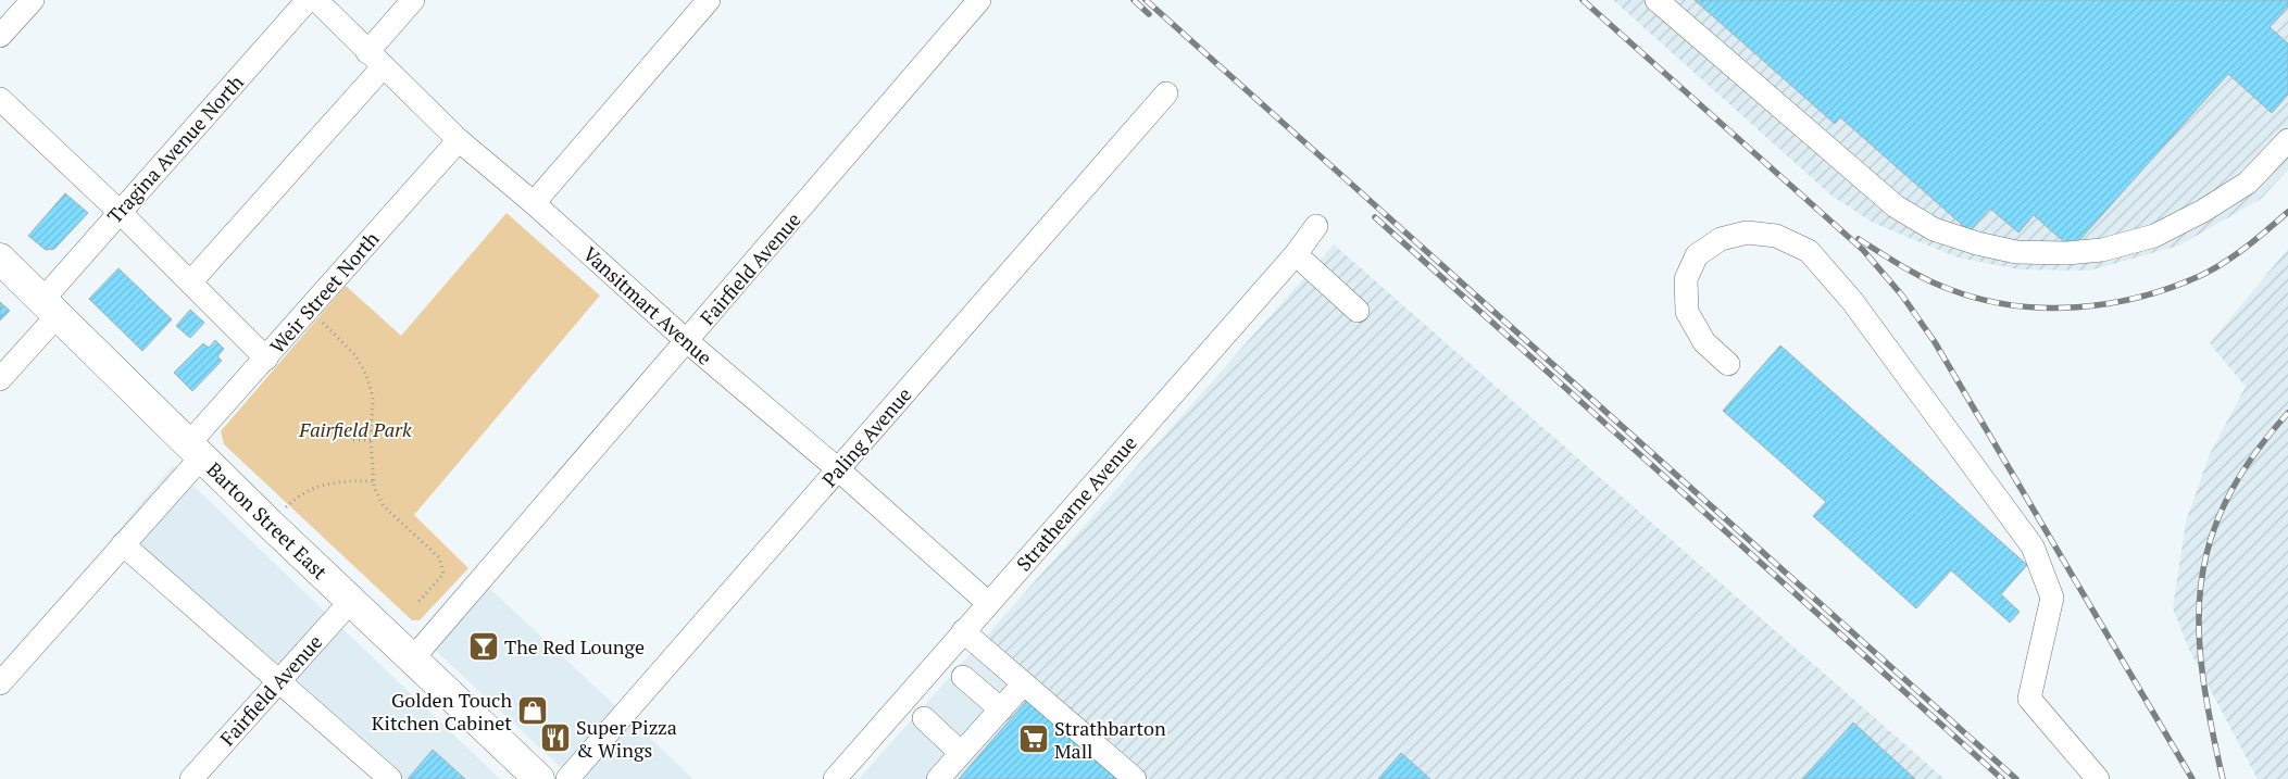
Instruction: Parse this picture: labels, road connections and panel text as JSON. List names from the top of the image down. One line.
{"streets":{"main road":["Barton Street East"],"street":["Tragina Avenue North","Fairfield Avenue","Weir Street North","Vansitmart Avenue","Paling Avenue","Strathearne Avenue"]},"crossings":[["Tragina Avenue North","Barton Street East"],["Fairfield Avenue","Vansitmart Avenue"],["Fairfield Avenue","Barton Street East"],["Weir Street North","Vansitmart Avenue"],["Weir Street North","Barton Street East"],["Vansitmart Avenue","Paling Avenue"],["Vansitmart Avenue","Strathearne Avenue"]],"parks":["Fairfield Park"],"places":{"bar":["The Red Lounge"],"shop":["Golden Touch Kitchen Cabinet"],"restaurant":["Super Pizza & Wings"],"supermarket":["Strathbarton Mall"]}}
